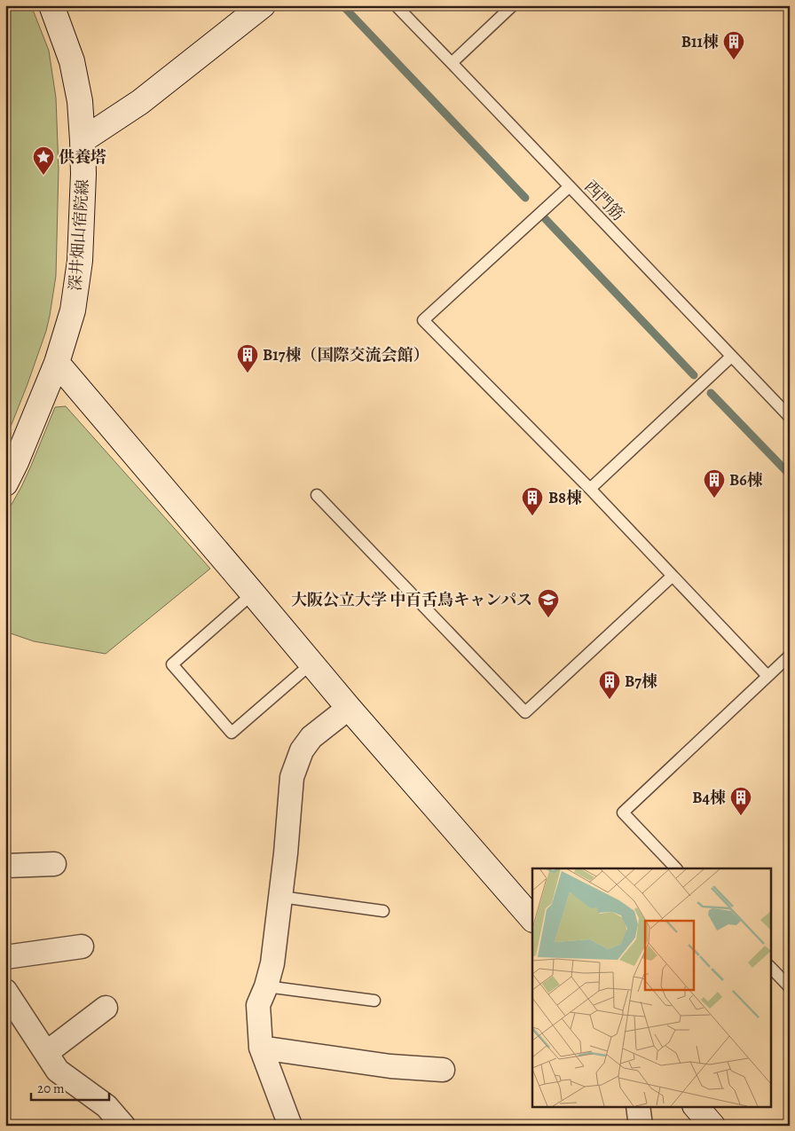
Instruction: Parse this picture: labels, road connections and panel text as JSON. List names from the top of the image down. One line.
{"streets":{"street":["深井畑山宿院線"],"lane":["西門筋"]},"places":{"building":["B11棟","B17棟（国際交流会館）","B6棟","B8棟","B7棟","B4棟"],"place":["供養塔"],"school or university":["大阪公立大学 中百舌鳥キャンパス"]},"scale_bar":"20 m"}
